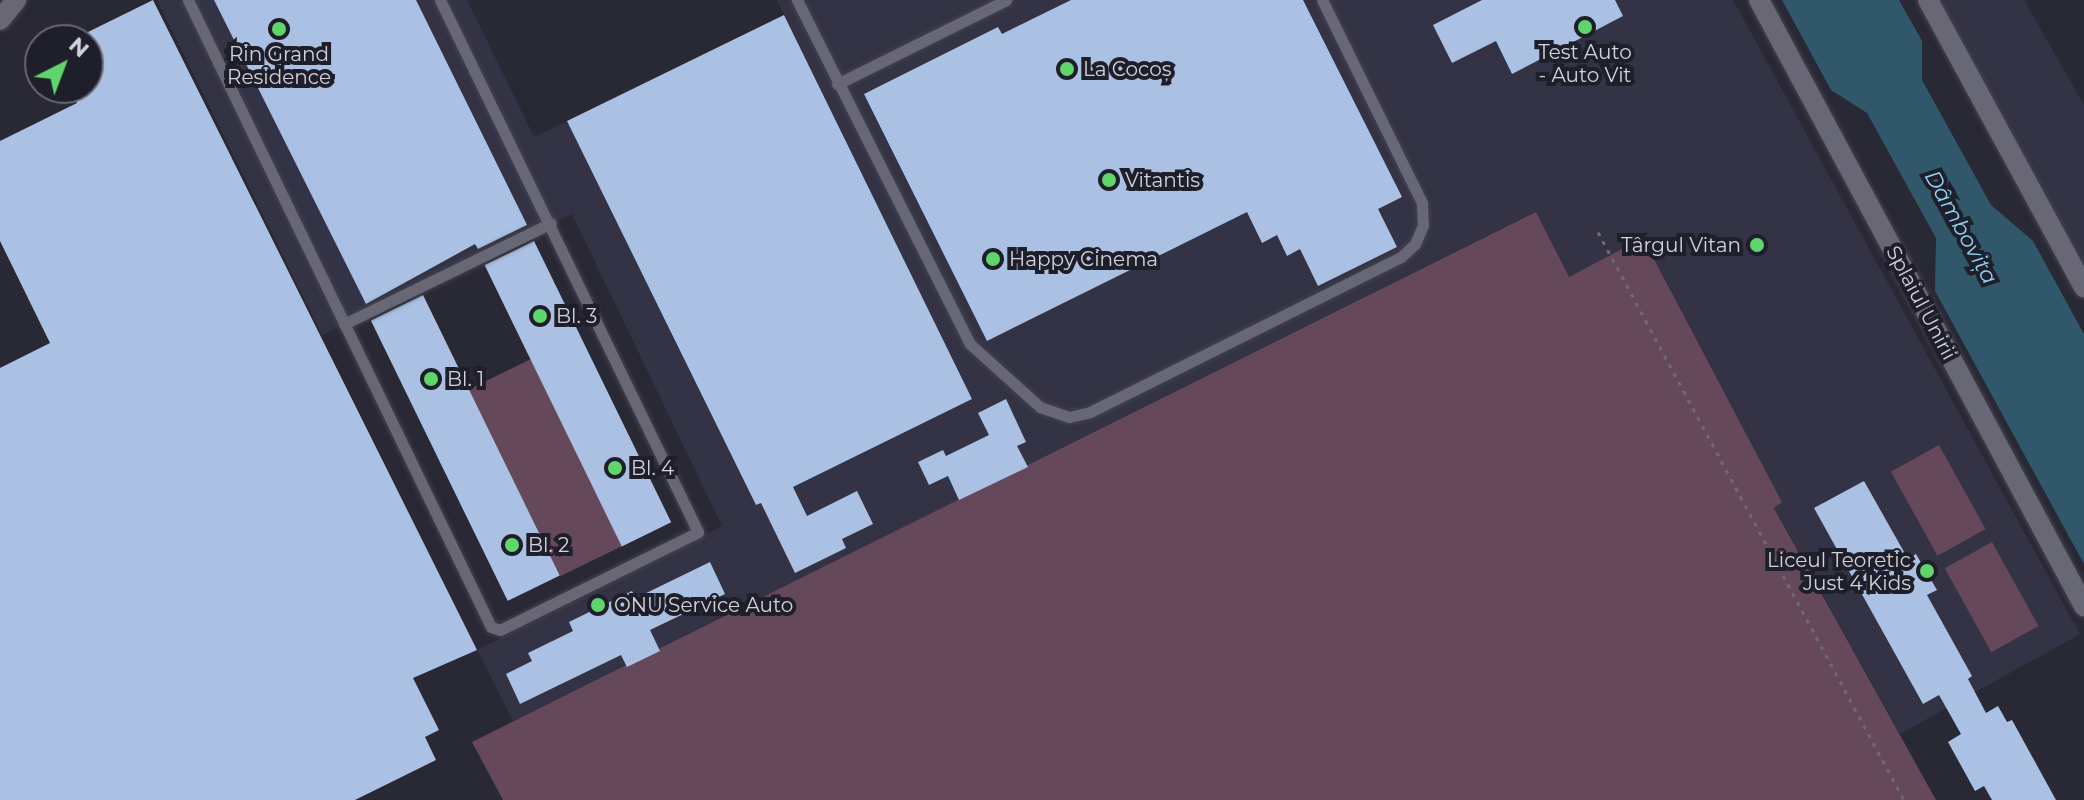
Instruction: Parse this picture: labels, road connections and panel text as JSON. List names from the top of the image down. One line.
{"streets":{"main road":["Splaiul Unirii"]},"water":["Dâmbovița"],"places":["Test Auto - Auto Vit","Rin Grand Residence","La Cocoș","Vitantis","Târgul Vitan","Happy Cinema","Bl. 3","Bl. 1","Bl. 4","Bl. 2","Liceul Teoretic Just 4 Kids","ONU Service Auto"],"north":"top right"}
